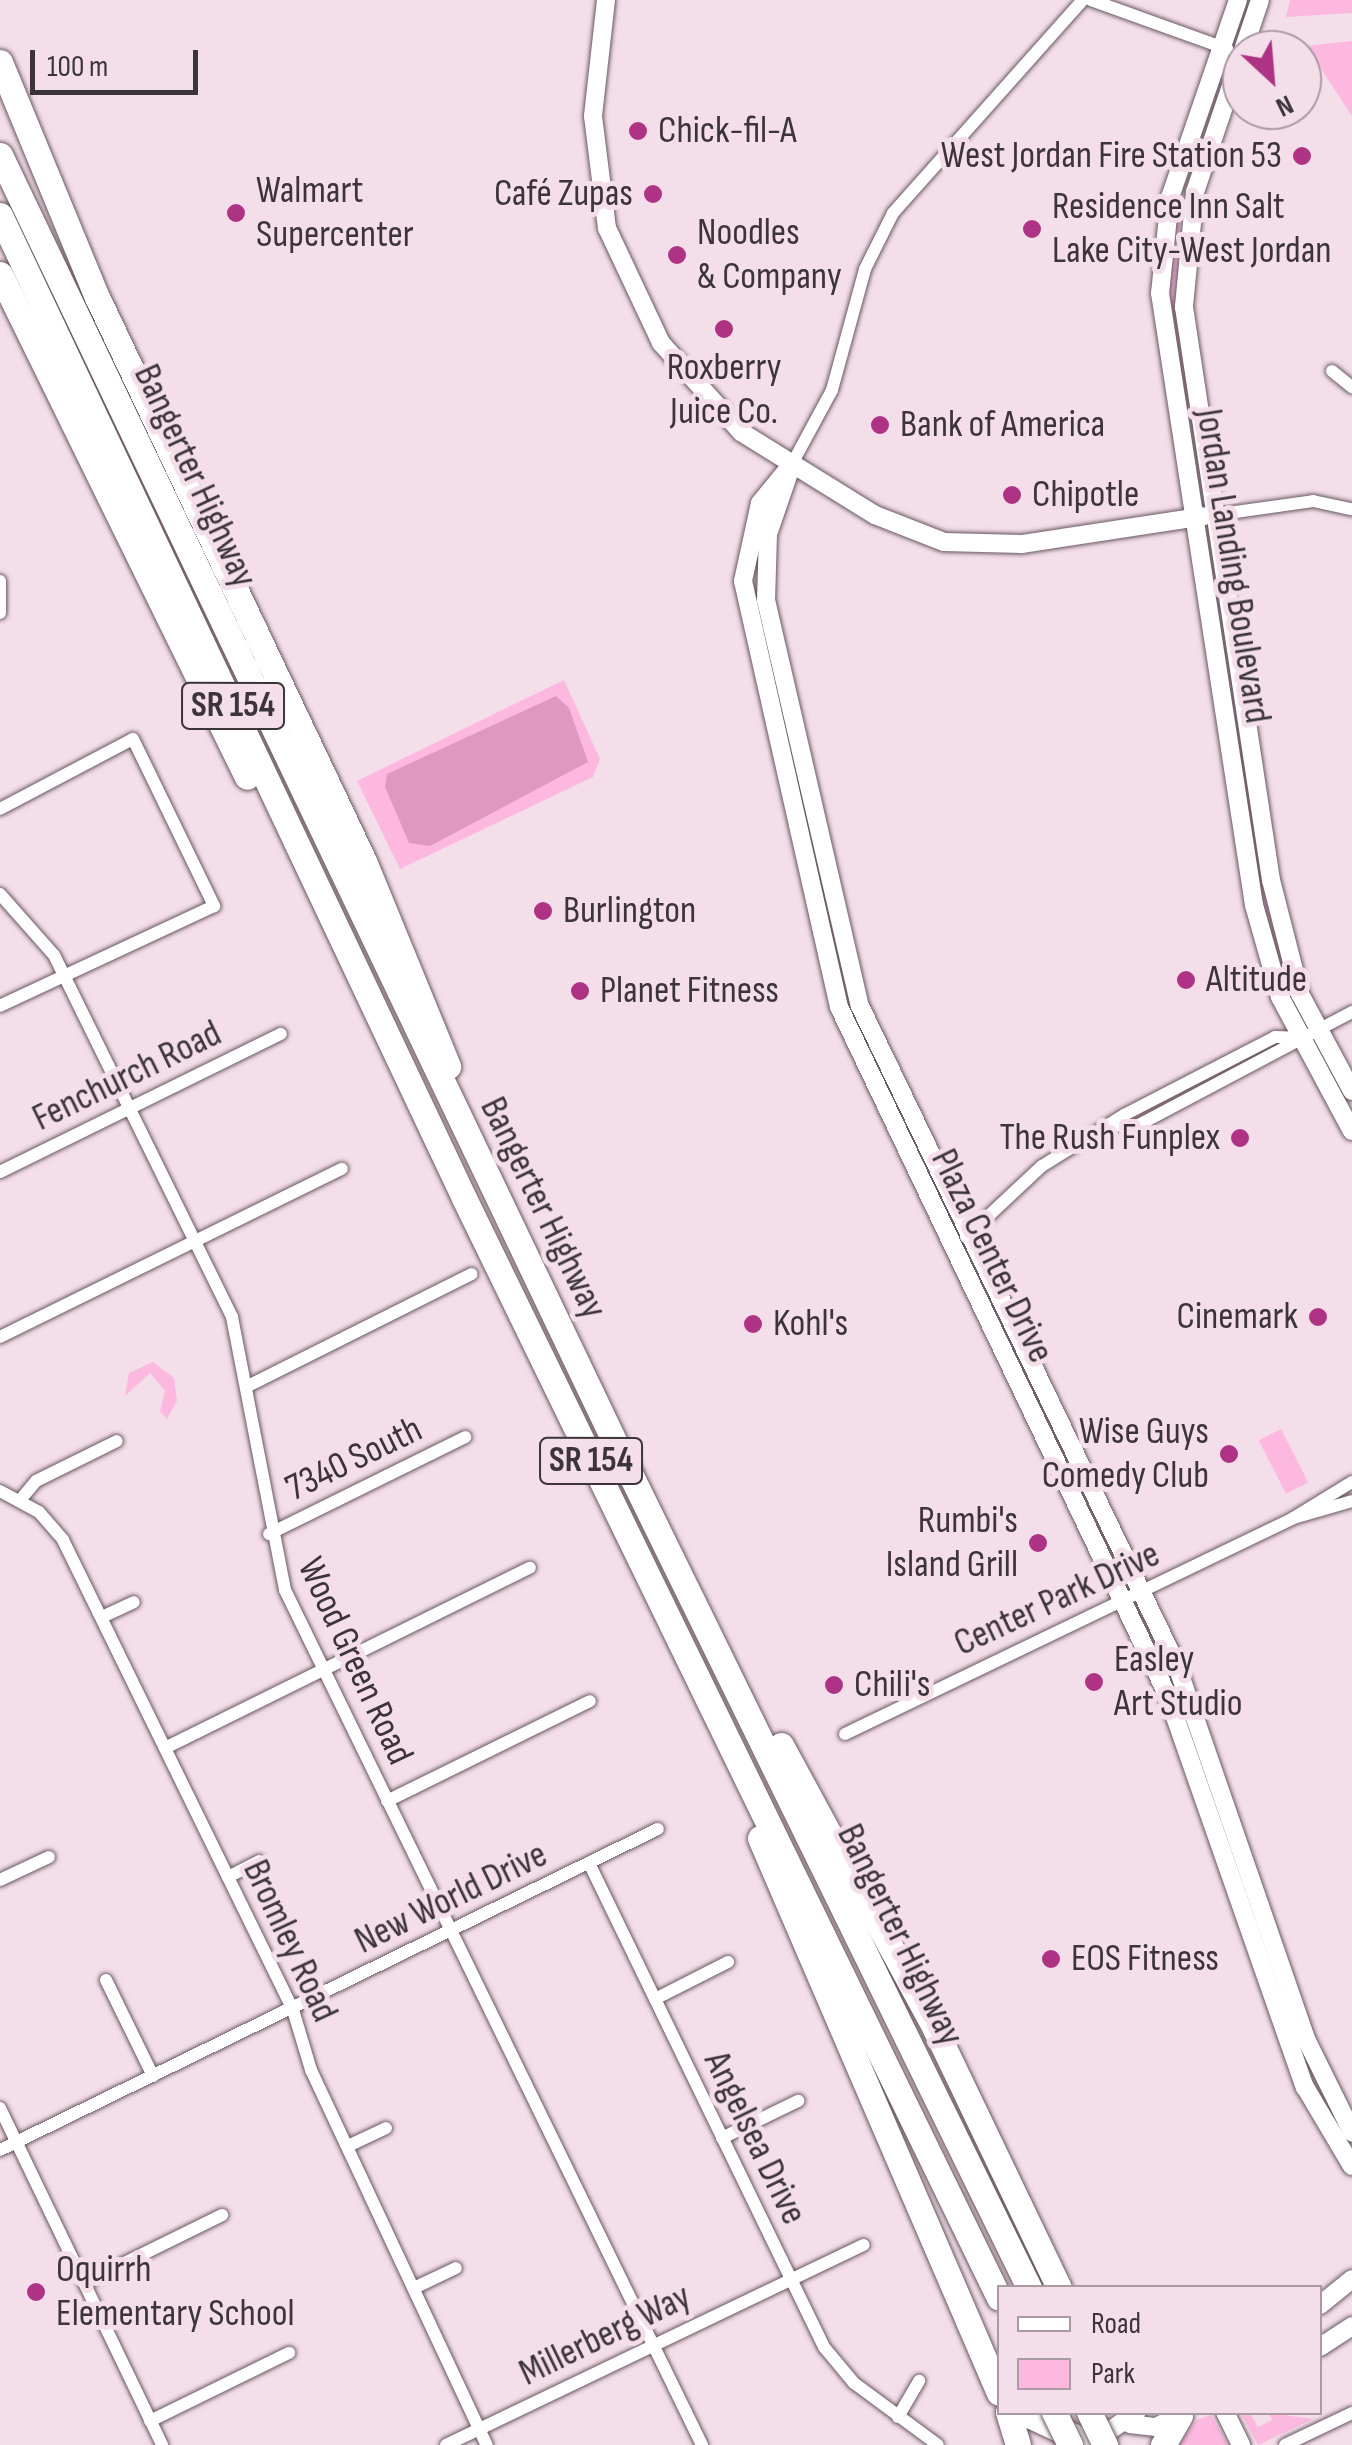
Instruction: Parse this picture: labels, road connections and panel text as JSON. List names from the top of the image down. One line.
{"streets":{"highway":["Bangerter Highway","SR 154"],"street":["Jordan Landing Boulevard","Fenchurch Road","Plaza Center Drive","7340 South","Center Park Drive","Wood Green Road","New World Drive","Bromley Road","Angelsea Drive","Millerberg Way"]},"crossings":[["Fenchurch Road","Wood Green Road"],["Plaza Center Drive","Center Park Drive"],["7340 South","Wood Green Road"],["Wood Green Road","New World Drive"],["Wood Green Road","Millerberg Way"],["New World Drive","Bromley Road"],["New World Drive","Angelsea Drive"],["Bromley Road","Millerberg Way"],["Angelsea Drive","Millerberg Way"]],"places":["Chick-fil-A","West Jordan Fire Station 53","Café Zupas","Walmart Supercenter","Residence Inn Salt Lake City-West Jordan","Noodles & Company","Roxberry Juice Co.","Bank of America","Chipotle","Burlington","Altitude","Planet Fitness","The Rush Funplex","Cinemark","Kohl's","Wise Guys Comedy Club","Rumbi's Island Grill","Easley Art Studio","Chili's","EOS Fitness","Oquirrh Elementary School"],"legend":["Road","Park"],"scale_bar":"100 m","north":"bottom right"}
